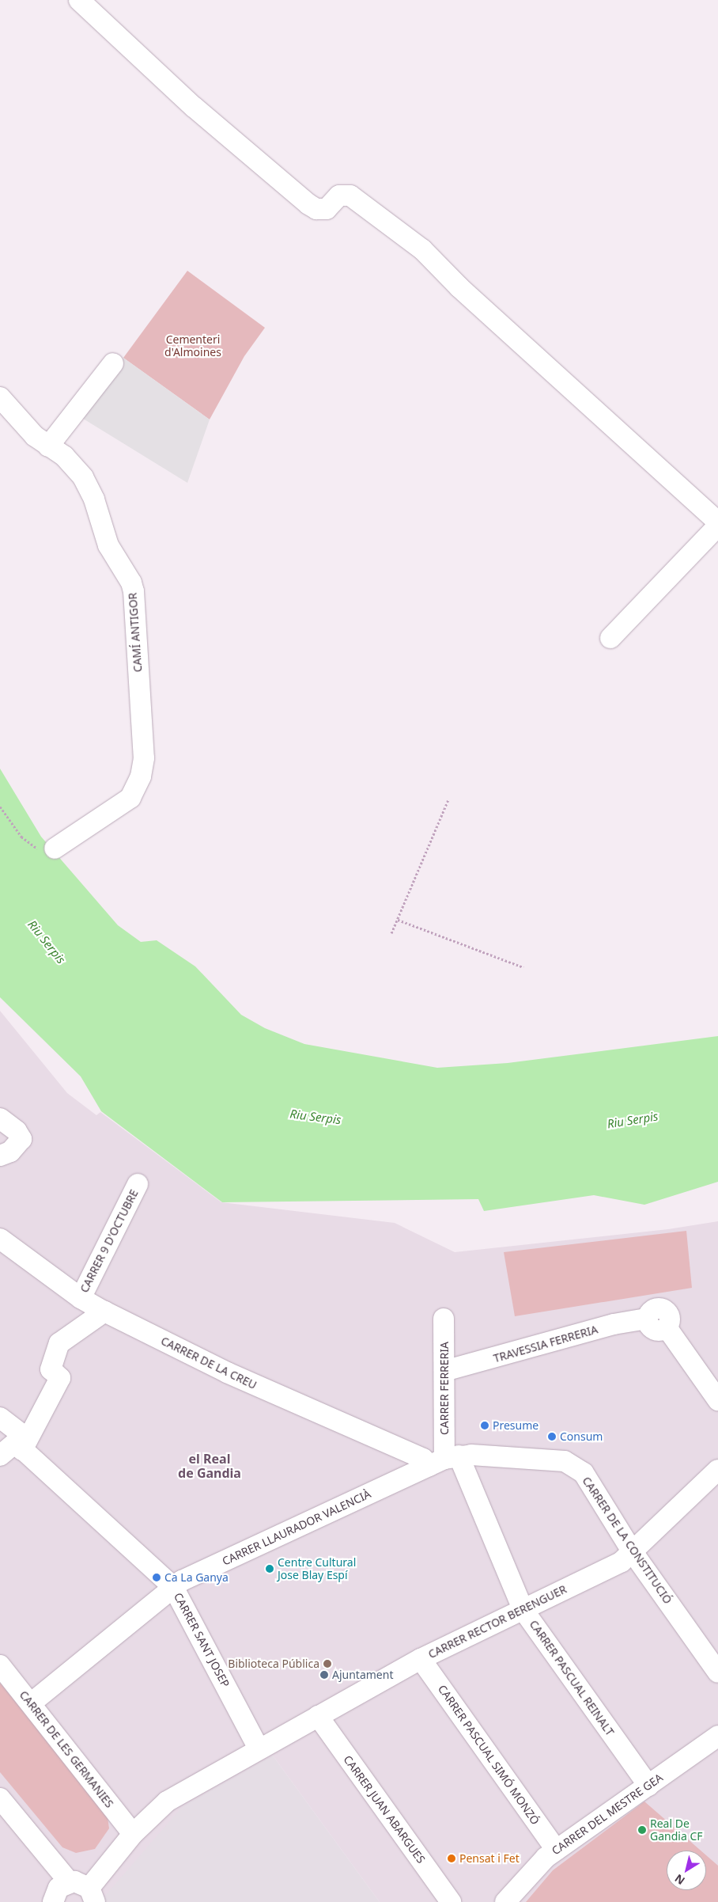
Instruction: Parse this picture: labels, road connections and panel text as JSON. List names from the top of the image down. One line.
{"streets":{"street":["CAMÍ ANTIGOR","CARRER 9 D'OCTUBRE","TRAVESSIA FERRERIA","CARRER DE LA CREU","CARRER FERRERIA","CARRER LLAURADOR VALENCIÀ","CARRER DE LA CONSTITUCIÓ","CARRER RECTOR BERENGUER","CARRER SANT JOSEP","CARRER PASCUAL REINALT","CARRER DE LES GERMANIES","CARRER PASCUAL SIMÓ MONZÓ","CARRER JUAN ABARGUES","CARRER DEL MESTRE GEA"]},"crossings":[["CARRER 9 D'OCTUBRE","CARRER DE LA CREU"],["TRAVESSIA FERRERIA","CARRER FERRERIA"],["CARRER DE LA CREU","CARRER FERRERIA"],["CARRER DE LA CREU","CARRER LLAURADOR VALENCIÀ"],["CARRER DE LA CREU","CARRER DE LA CONSTITUCIÓ"],["CARRER DE LA CREU","CARRER PASCUAL REINALT"],["CARRER FERRERIA","CARRER LLAURADOR VALENCIÀ"],["CARRER FERRERIA","CARRER DE LA CONSTITUCIÓ"],["CARRER FERRERIA","CARRER PASCUAL REINALT"],["CARRER LLAURADOR VALENCIÀ","CARRER DE LA CONSTITUCIÓ"],["CARRER LLAURADOR VALENCIÀ","CARRER SANT JOSEP"],["CARRER LLAURADOR VALENCIÀ","CARRER PASCUAL REINALT"],["CARRER LLAURADOR VALENCIÀ","CARRER DE LES GERMANIES"],["CARRER DE LA CONSTITUCIÓ","CARRER RECTOR BERENGUER"],["CARRER DE LA CONSTITUCIÓ","CARRER PASCUAL REINALT"],["CARRER RECTOR BERENGUER","CARRER SANT JOSEP"],["CARRER RECTOR BERENGUER","CARRER PASCUAL REINALT"],["CARRER RECTOR BERENGUER","CARRER DE LES GERMANIES"],["CARRER RECTOR BERENGUER","CARRER PASCUAL SIMÓ MONZÓ"],["CARRER RECTOR BERENGUER","CARRER JUAN ABARGUES"],["CARRER PASCUAL REINALT","CARRER DEL MESTRE GEA"],["CARRER PASCUAL SIMÓ MONZÓ","CARRER DEL MESTRE GEA"]],"districts":["el Real de Gandia"],"water":["Riu Serpis"],"parks":["Cementeri d'Almoines"],"places":["Presume","Consum","Centre Cultural Jose Blay Espí","Ca La Ganya","Biblioteca Pública","Ajuntament","Real De Gandia CF","Pensat i Fet"],"north":"bottom left"}
